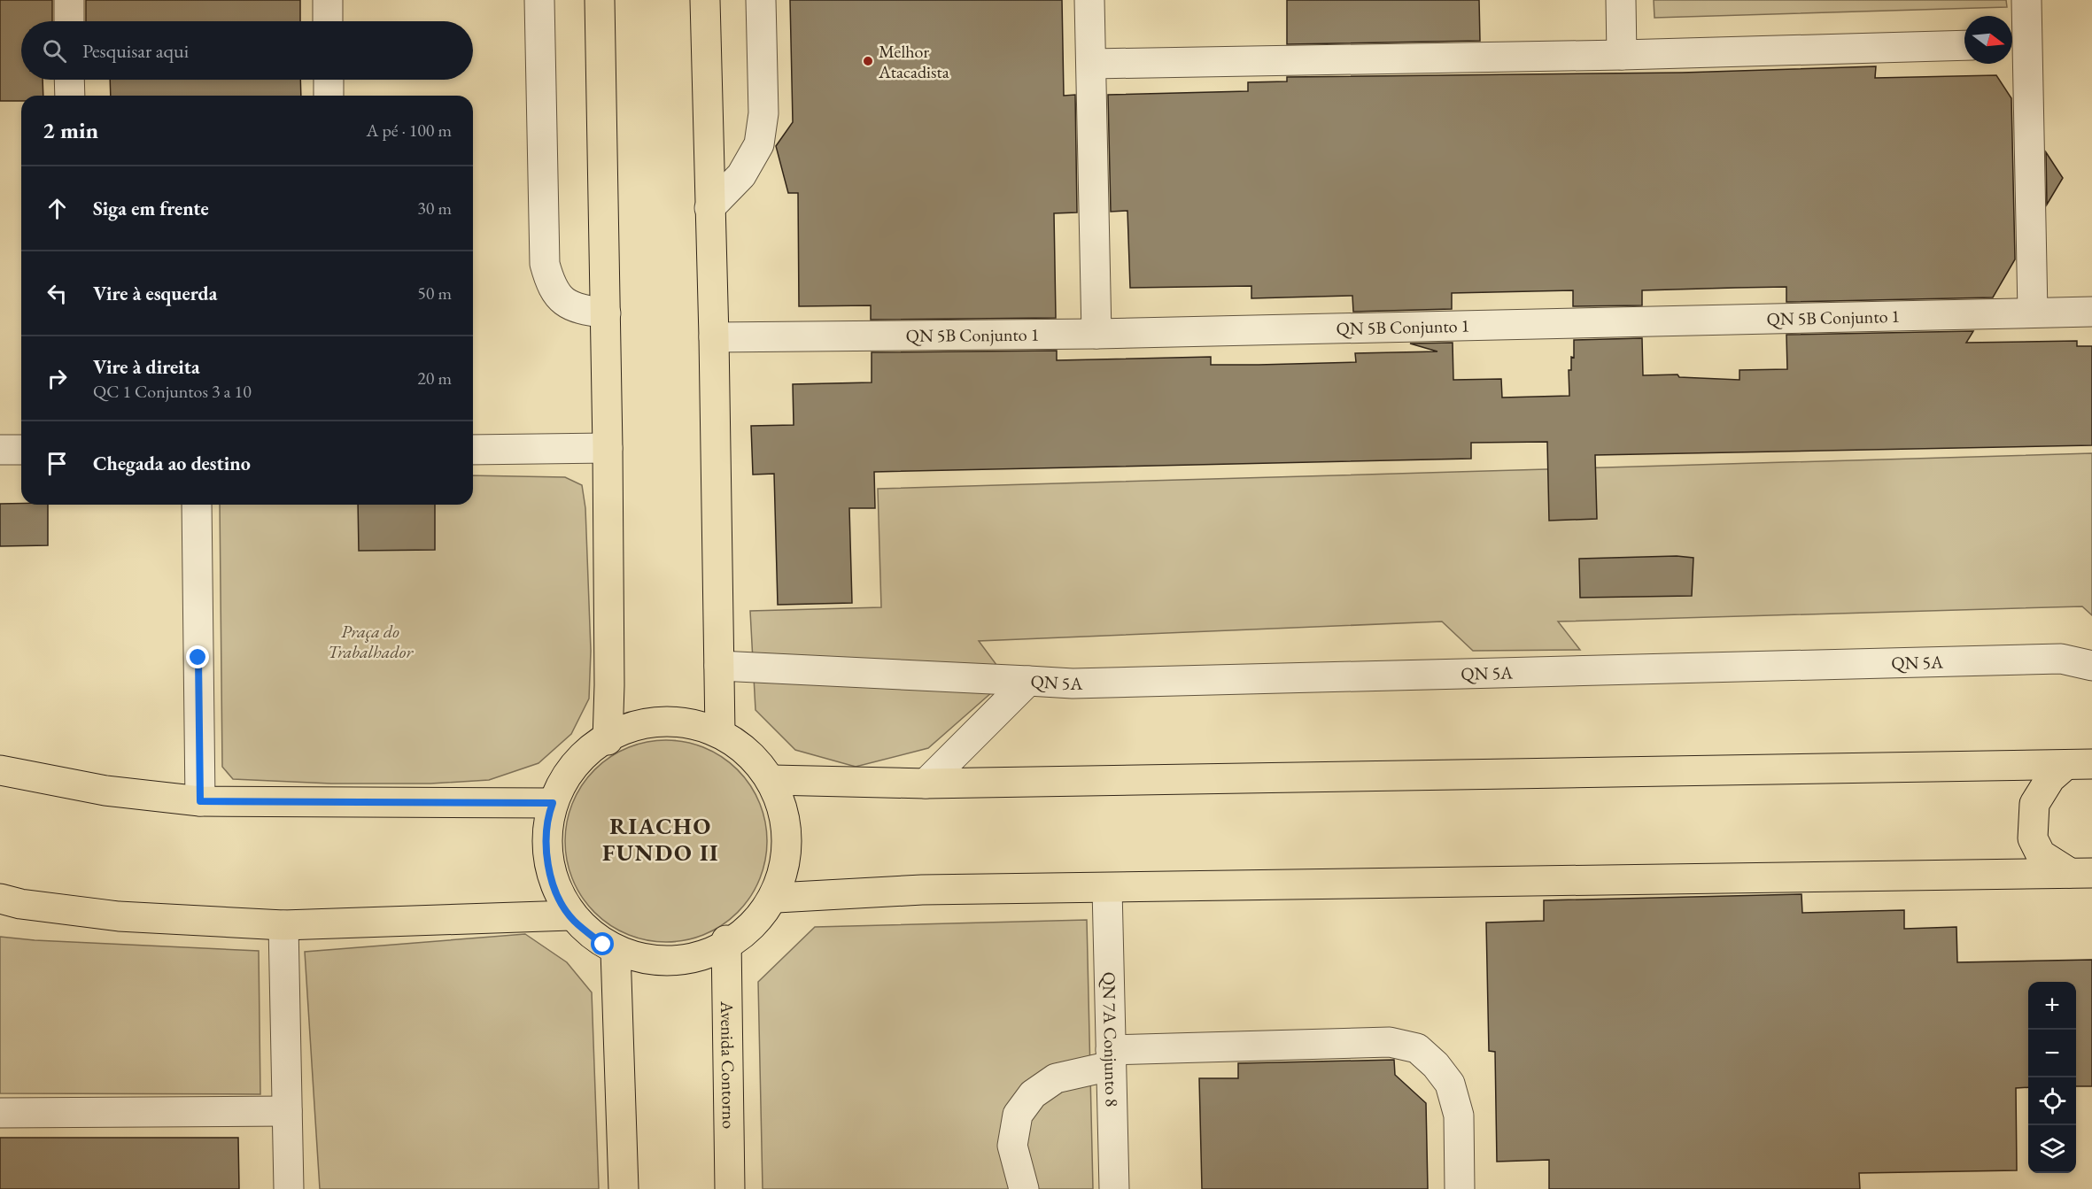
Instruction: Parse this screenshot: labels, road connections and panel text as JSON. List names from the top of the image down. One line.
{"streets":{"main road":["Avenida Contorno"],"street":["QN 5B Conjunto 1","QN 5A","QN 7A Conjunto 8"]},"districts":["RIACHO FUNDO II"],"parks":["Praça do Trabalhador"],"places":["Melhor Atacadista"],"north":"right","page":{"search":"Pesquisar aqui","heading":["2 min","A pé · 100 m"],"list":[["Siga em frente","30 m"],["Vire à esquerda","50 m"],["Vire à direita","QC 1 Conjuntos 3 a 10","20 m"],"Chegada ao destino"],"map_buttons":["+","−"]}}
